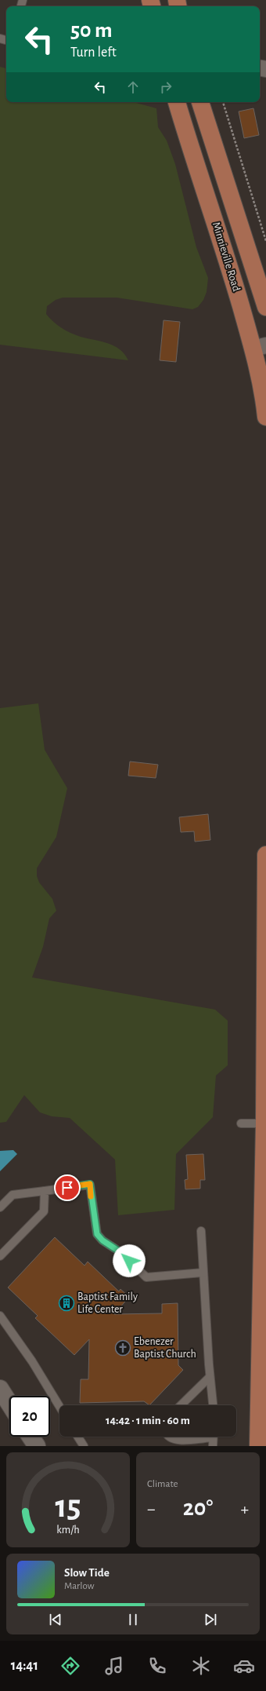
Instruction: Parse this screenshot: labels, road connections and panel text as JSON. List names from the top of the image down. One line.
{"streets":{"main road":["Minnieville Road"]},"places":{"building":["Baptist Family Life Center"],"church":["Ebenezer Baptist Church"]},"page":{"turn":["50 m","Turn left"],"limit":"20","trip":"14:42 · 1 min · 60 m","tile":"Climate","heat":["−","20°","+"],"song":["Slow Tide","Marlow"],"tabs":"14:41","gauge":["15","km/h"]}}
